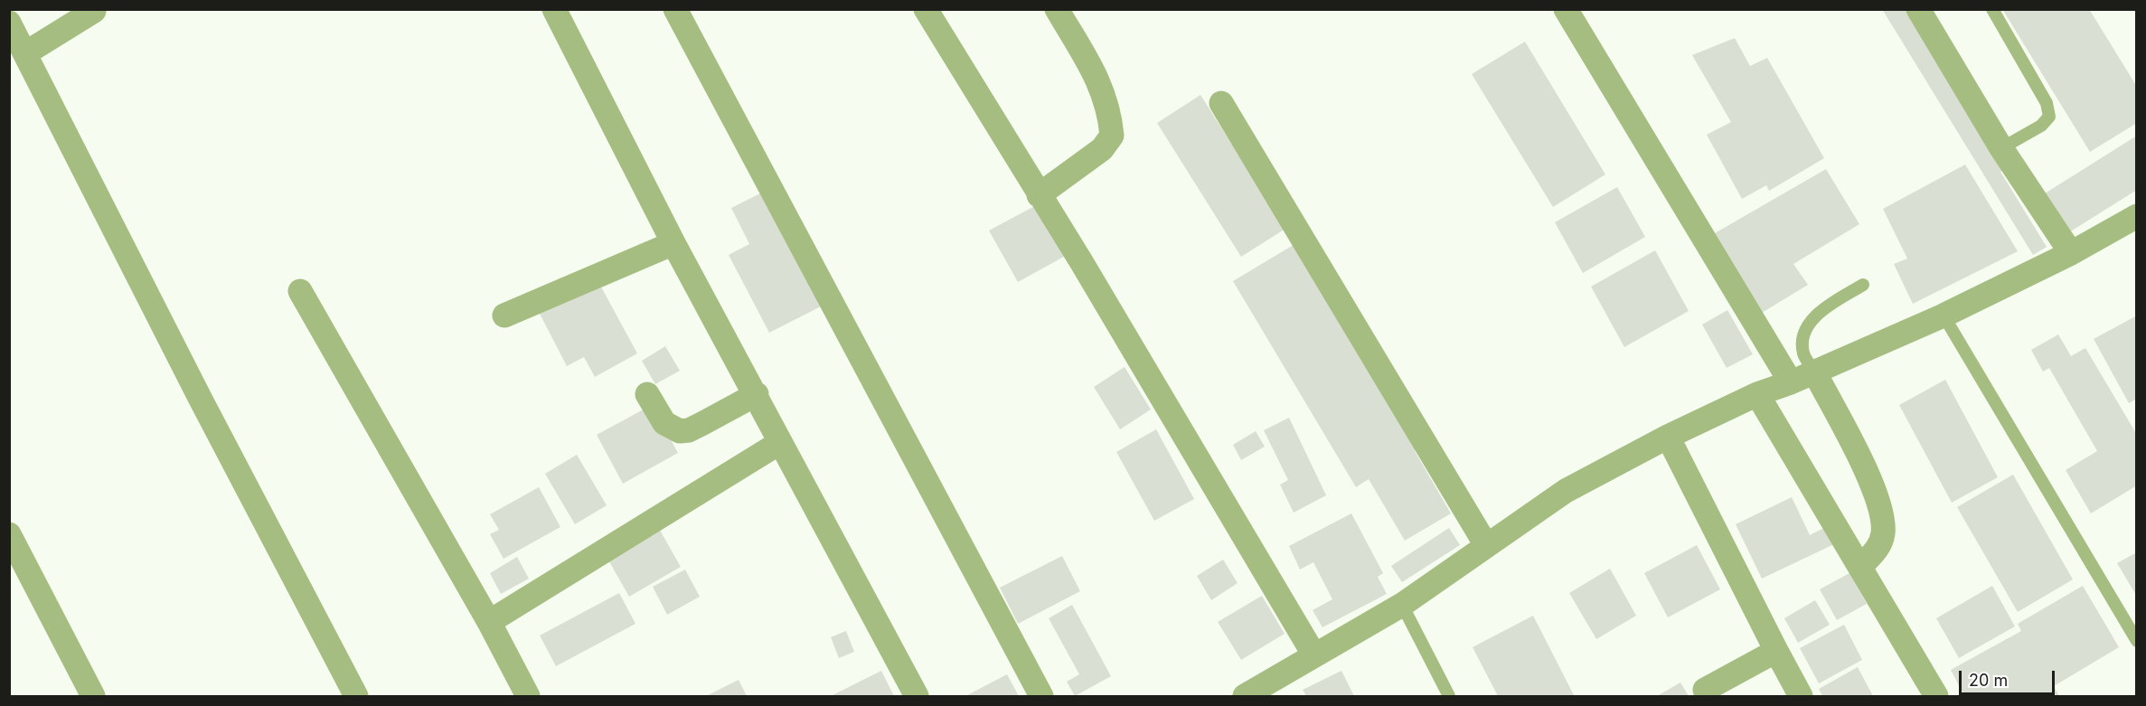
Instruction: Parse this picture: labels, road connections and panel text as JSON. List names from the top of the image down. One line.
{"scale_bar":"20 m"}
